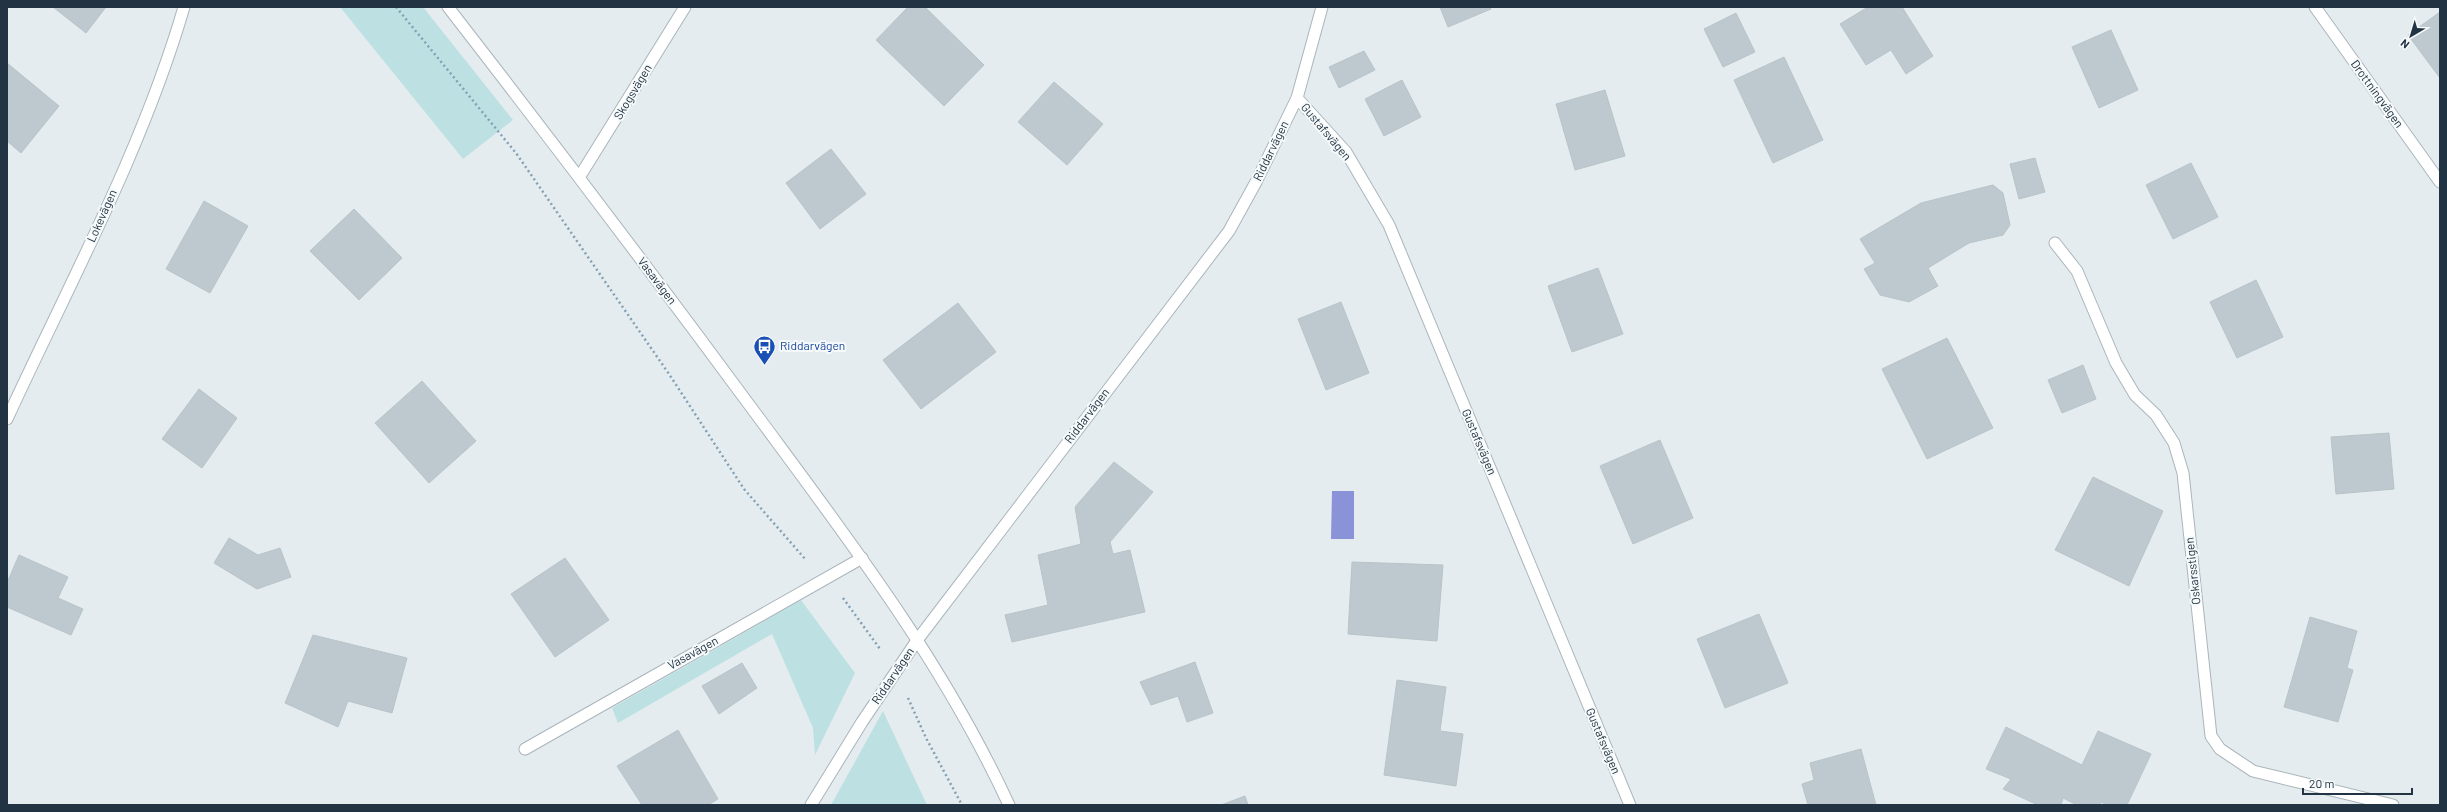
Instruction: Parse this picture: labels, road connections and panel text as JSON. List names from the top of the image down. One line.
{"streets":{"street":["Skogsvägen","Drottningvägen","Gustafsvägen","Riddarvägen","Lokevägen","Vasavägen","Oskarsstigen"]},"crossings":[["Skogsvägen","Vasavägen"],["Gustafsvägen","Riddarvägen"],["Riddarvägen","Vasavägen"]],"places":{"bus stop":["Riddarvägen"]},"scale_bar":"20 m","north":"bottom left"}
